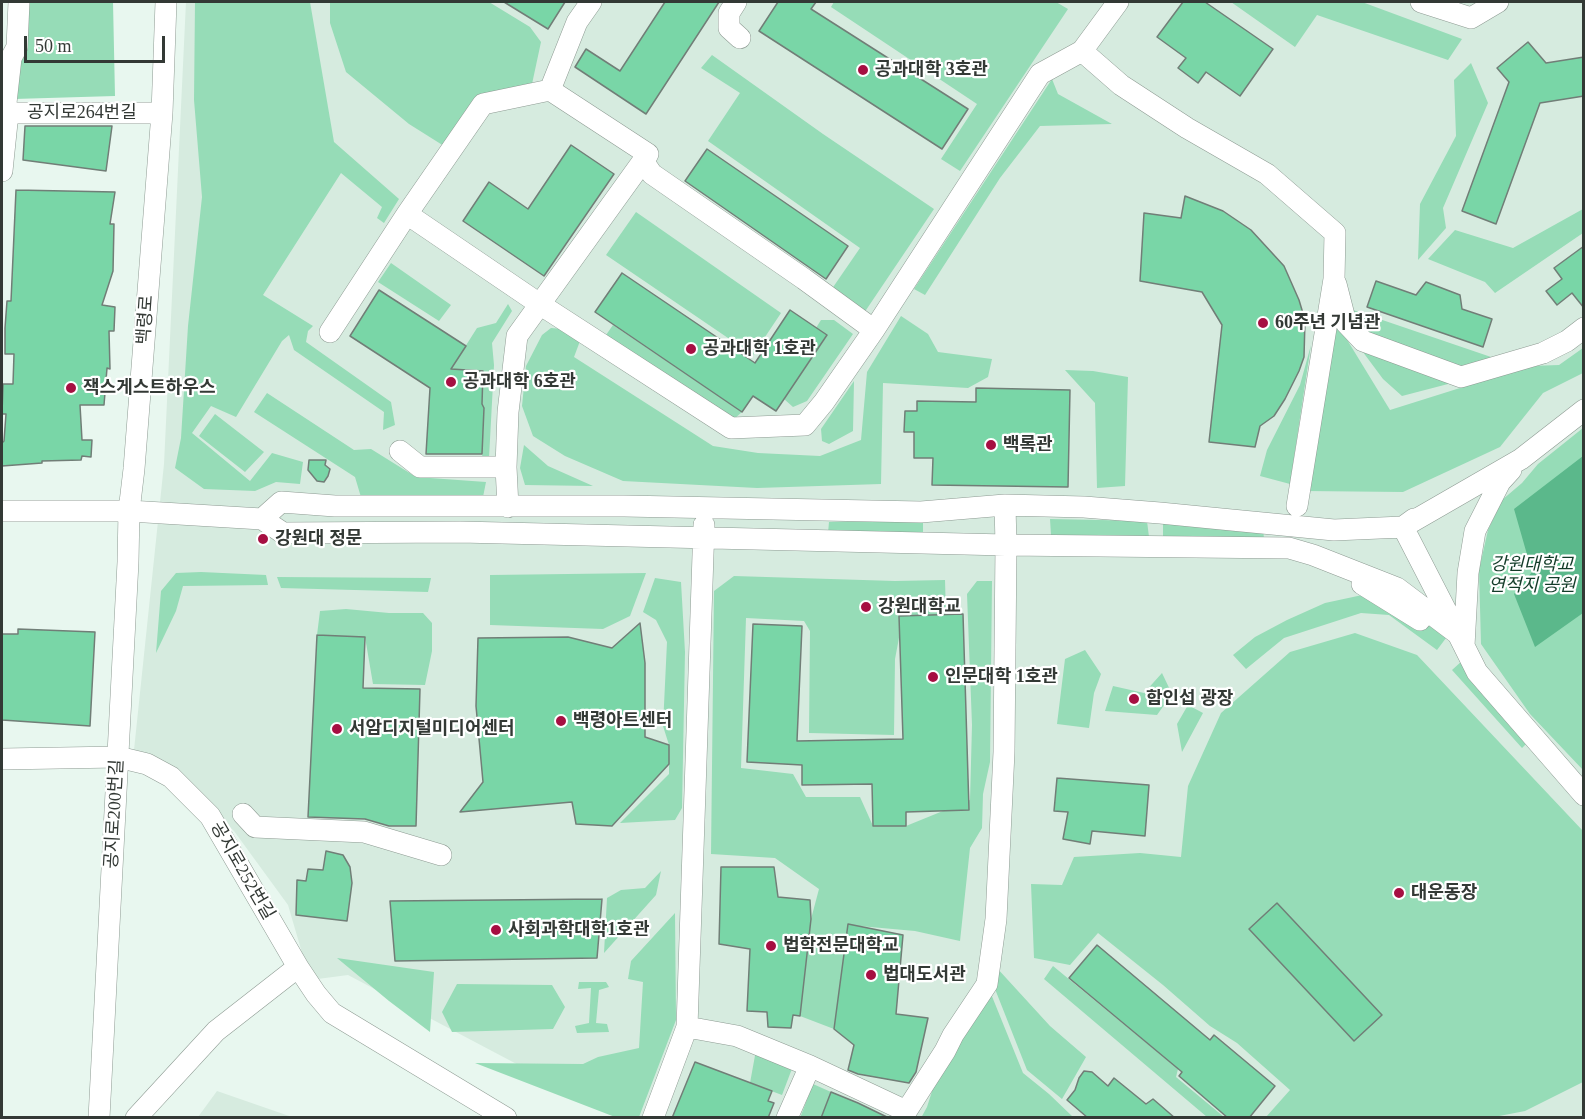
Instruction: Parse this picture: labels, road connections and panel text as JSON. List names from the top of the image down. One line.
{"streets":{"street":["공지로264번길","백령로","공지로200번길","공지로252번길"]},"crossings":[["공지로264번길","백령로"],["백령로","공지로200번길"],["공지로200번길","공지로252번길"]],"parks":["강원대학교 연적지 공원"],"places":["공과대학 3호관","60주년 기념관","공과대학 1호관","공과대학 6호관","잭스게스트하우스","백록관","강원대 정문","강원대학교","인문대학 1호관","함인섭 광장","백령아트센터","서암디지털미디어센터","대운동장","사회과학대학1호관","법학전문대학교","법대도서관"],"scale_bar":"50 m"}
